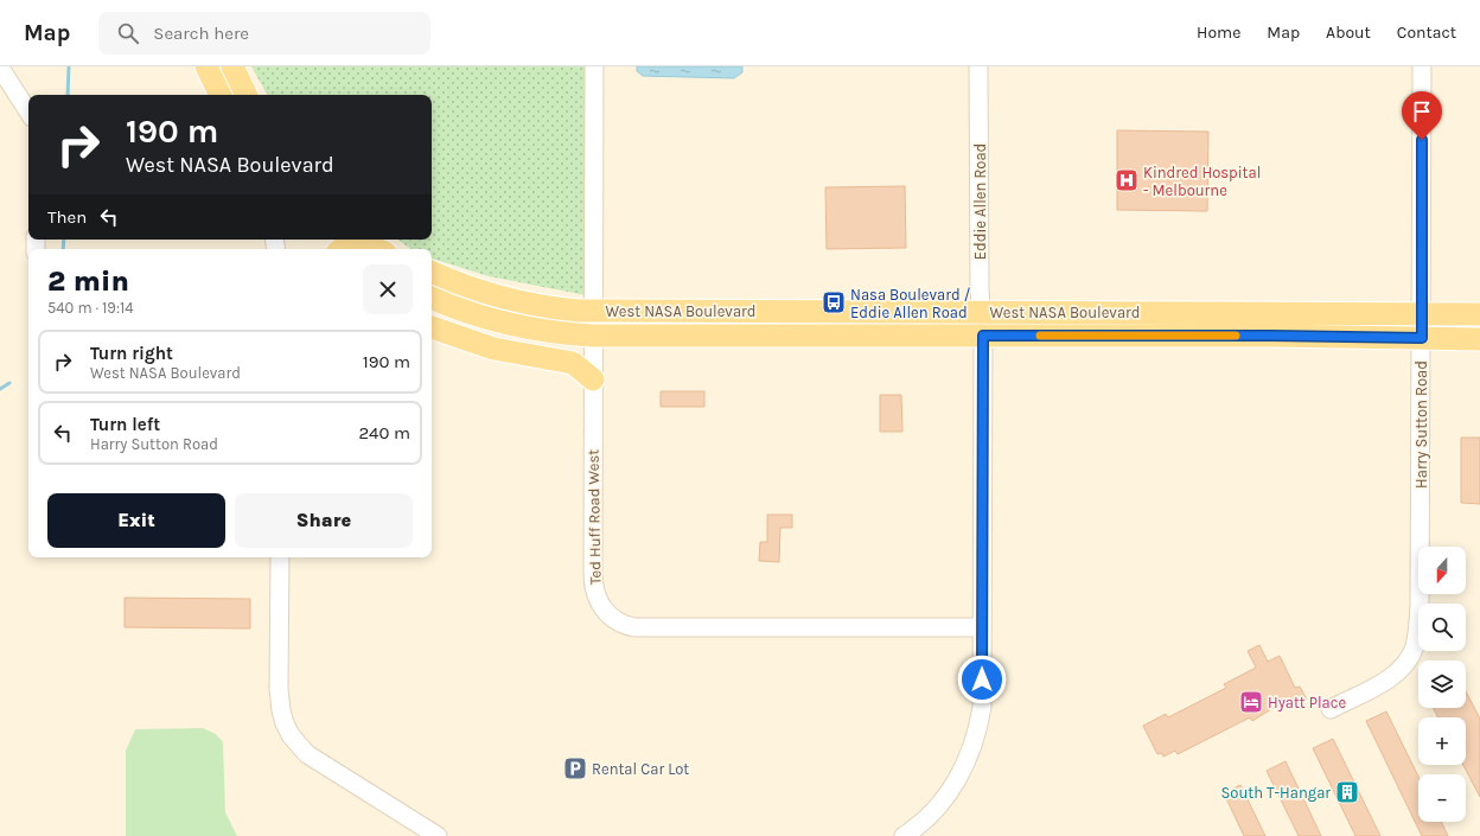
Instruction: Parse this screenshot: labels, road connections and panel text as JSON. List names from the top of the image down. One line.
{"streets":{"main road":["West NASA Boulevard"],"street":["Eddie Allen Road","Harry Sutton Road","Ted Huff Road West"]},"crossings":[["Eddie Allen Road","West NASA Boulevard"],["Eddie Allen Road","Ted Huff Road West"],["West NASA Boulevard","Harry Sutton Road"],["West NASA Boulevard","Ted Huff Road West"]],"places":{"hospital":["Kindred Hospital - Melbourne"],"bus stop":["Nasa Boulevard / Eddie Allen Road"],"hotel":["Hyatt Place"],"parking":["Rental Car Lot"],"building":["South T-Hangar"]},"north":"bottom","page":{"header":"Map","search":"Search here","nav":["Home","Map","About","Contact"],"turn":["190 m","West NASA Boulevard"],"then":"Then","heading":["2 min","540 m · 19:14"],"list":[{"name":"Turn right","note":"West NASA Boulevard","value":"190 m"},{"name":"Turn left","note":"Harry Sutton Road","value":"240 m"}],"buttons":["Exit","Share"],"map_buttons":["+","−"]}}
